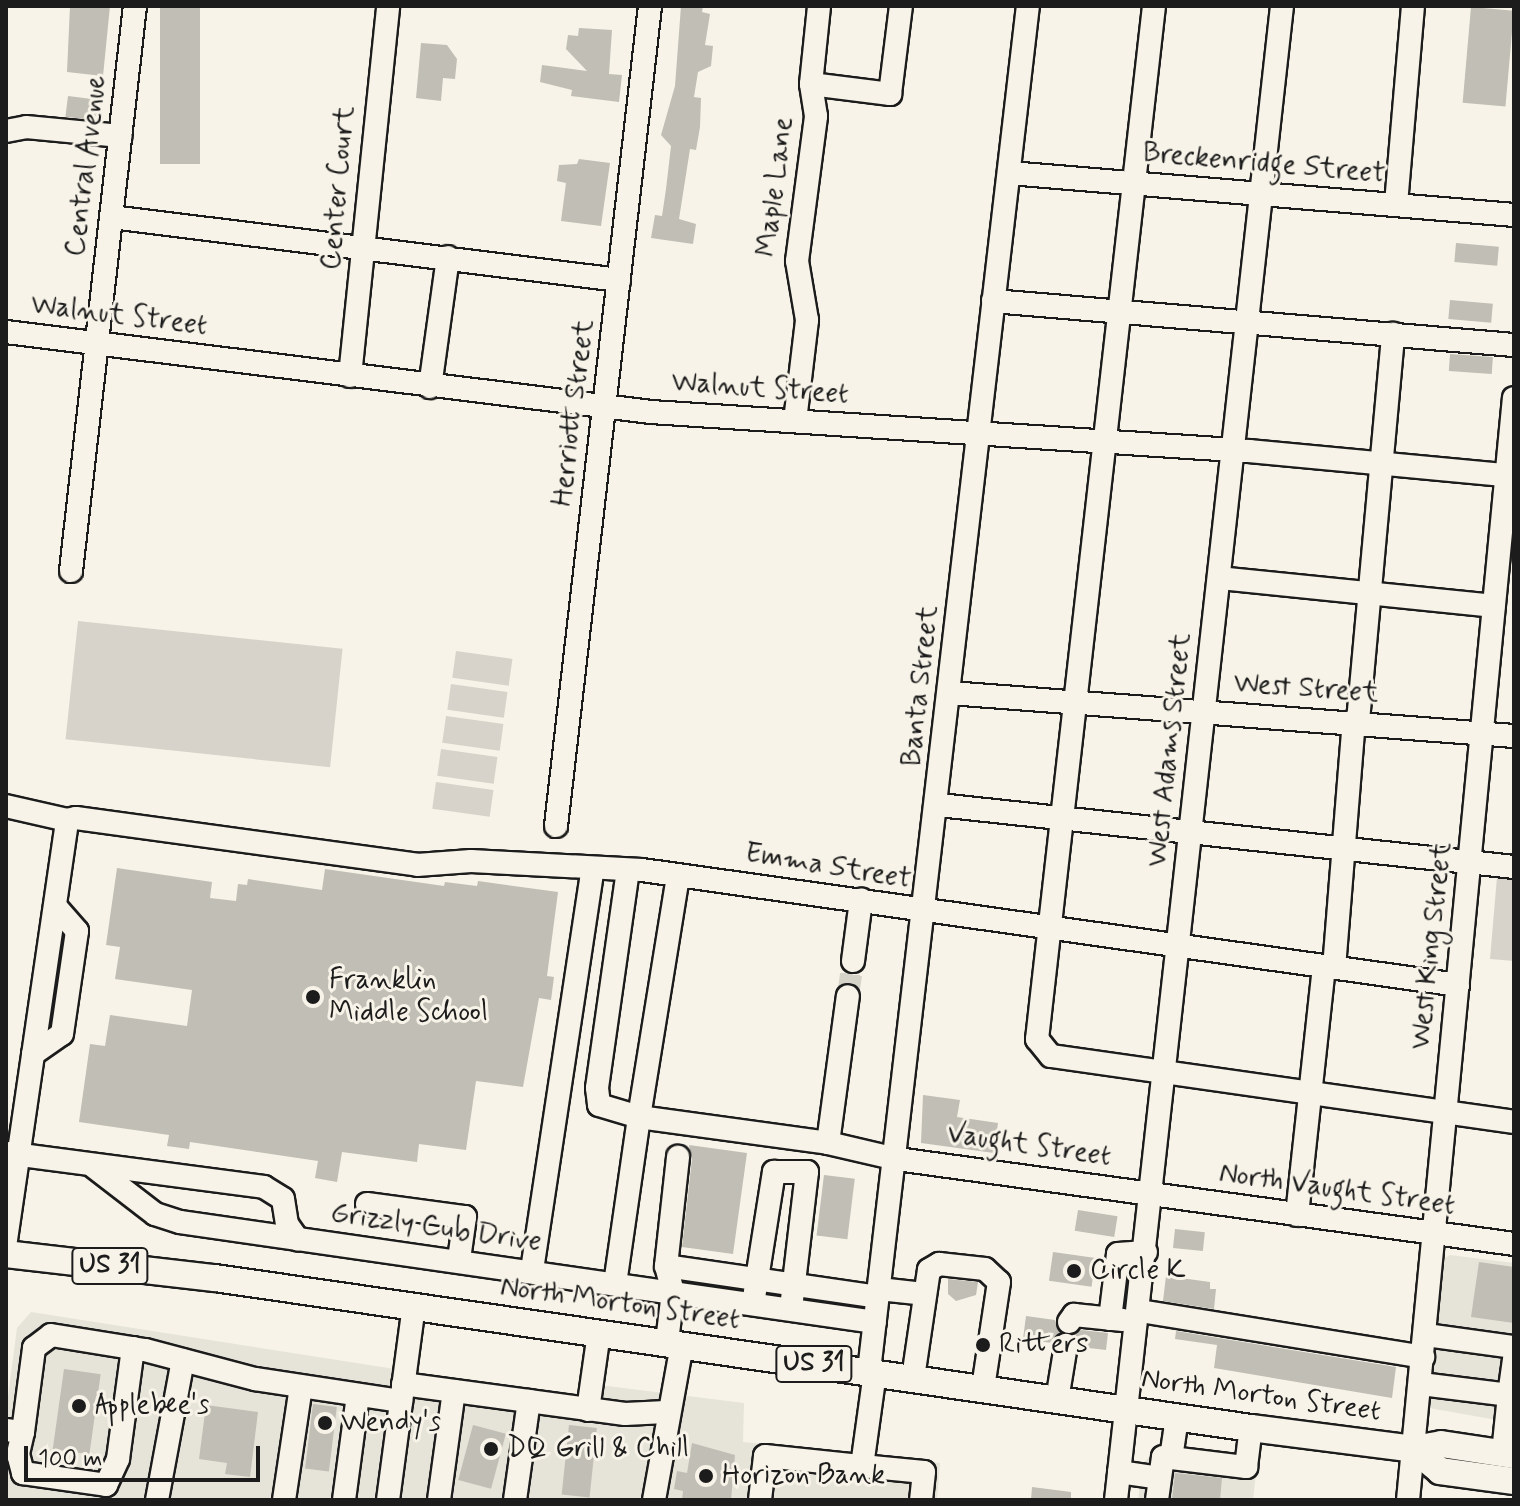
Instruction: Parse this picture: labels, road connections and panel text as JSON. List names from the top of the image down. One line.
{"streets":{"main road":["US 31","North Morton Street"],"street":["Breckenridge Street","Central Avenue","Maple Lane","Center Court","Walnut Street","Herriott Street","Banta Street","West Street","West Adams Street","Emma Street","West King Street","Vaught Street","North Vaught Street","Grizzly Cub Drive"]},"crossings":[["Breckenridge Street","Banta Street"],["Breckenridge Street","West Adams Street"],["Central Avenue","Walnut Street"],["Maple Lane","Walnut Street"],["Center Court","Walnut Street"],["Walnut Street","Herriott Street"],["Walnut Street","Banta Street"],["Walnut Street","West Adams Street"],["Walnut Street","West King Street"],["Banta Street","West Street"],["Banta Street","Emma Street"],["Banta Street","Vaught Street"],["Banta Street","Grizzly Cub Drive"],["Banta Street","North Morton Street"],["West Street","West Adams Street"],["West Street","West King Street"],["West Adams Street","Emma Street"],["West Adams Street","Vaught Street"],["West Adams Street","North Vaught Street"],["West Adams Street","North Morton Street"],["Emma Street","West King Street"],["Emma Street","Vaught Street"],["West King Street","North Vaught Street"],["West King Street","North Morton Street"],["Vaught Street","North Vaught Street"]],"places":["Franklin Middle School","Circle K","Ritters","Applebee's","Wendy's","DQ Grill & Chill","Horizon Bank"],"scale_bar":"100 m"}
